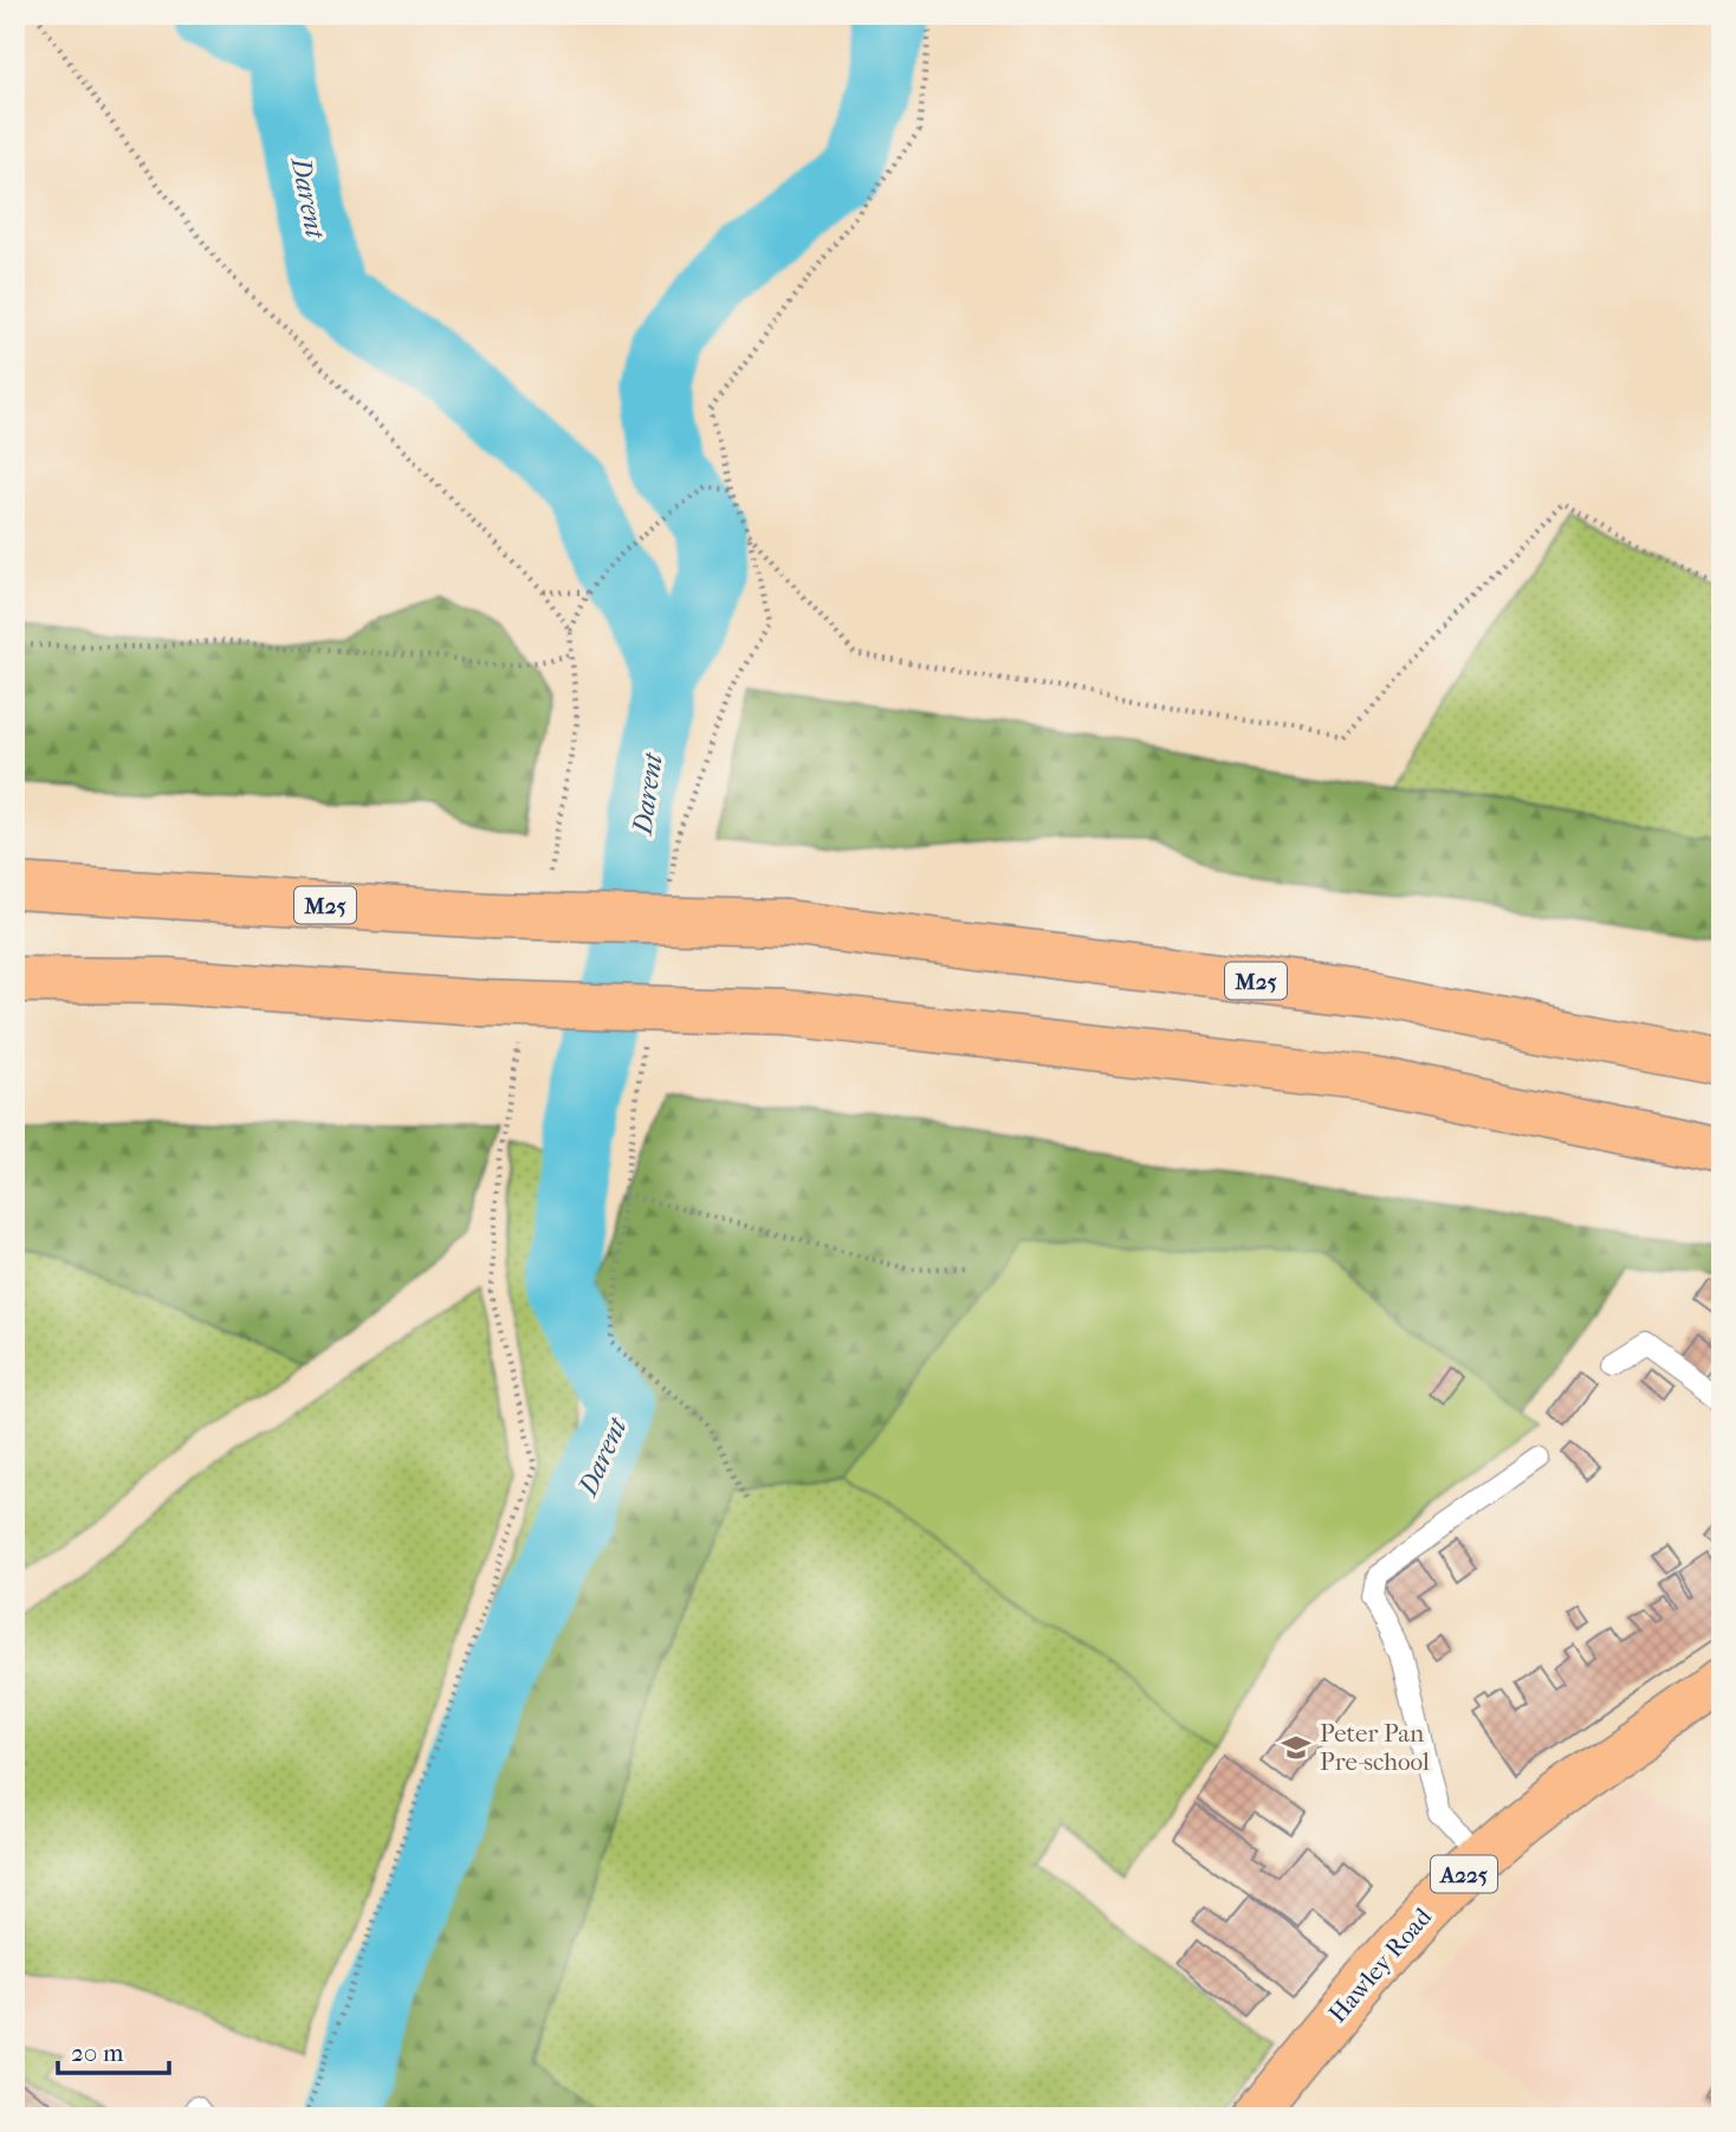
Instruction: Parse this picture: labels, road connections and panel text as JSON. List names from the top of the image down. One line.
{"streets":{"main road":["M25","A225","Hawley Road"]},"water":["Darent"],"places":{"school or university":["Peter Pan Pre-school"]},"scale_bar":"20 m"}
